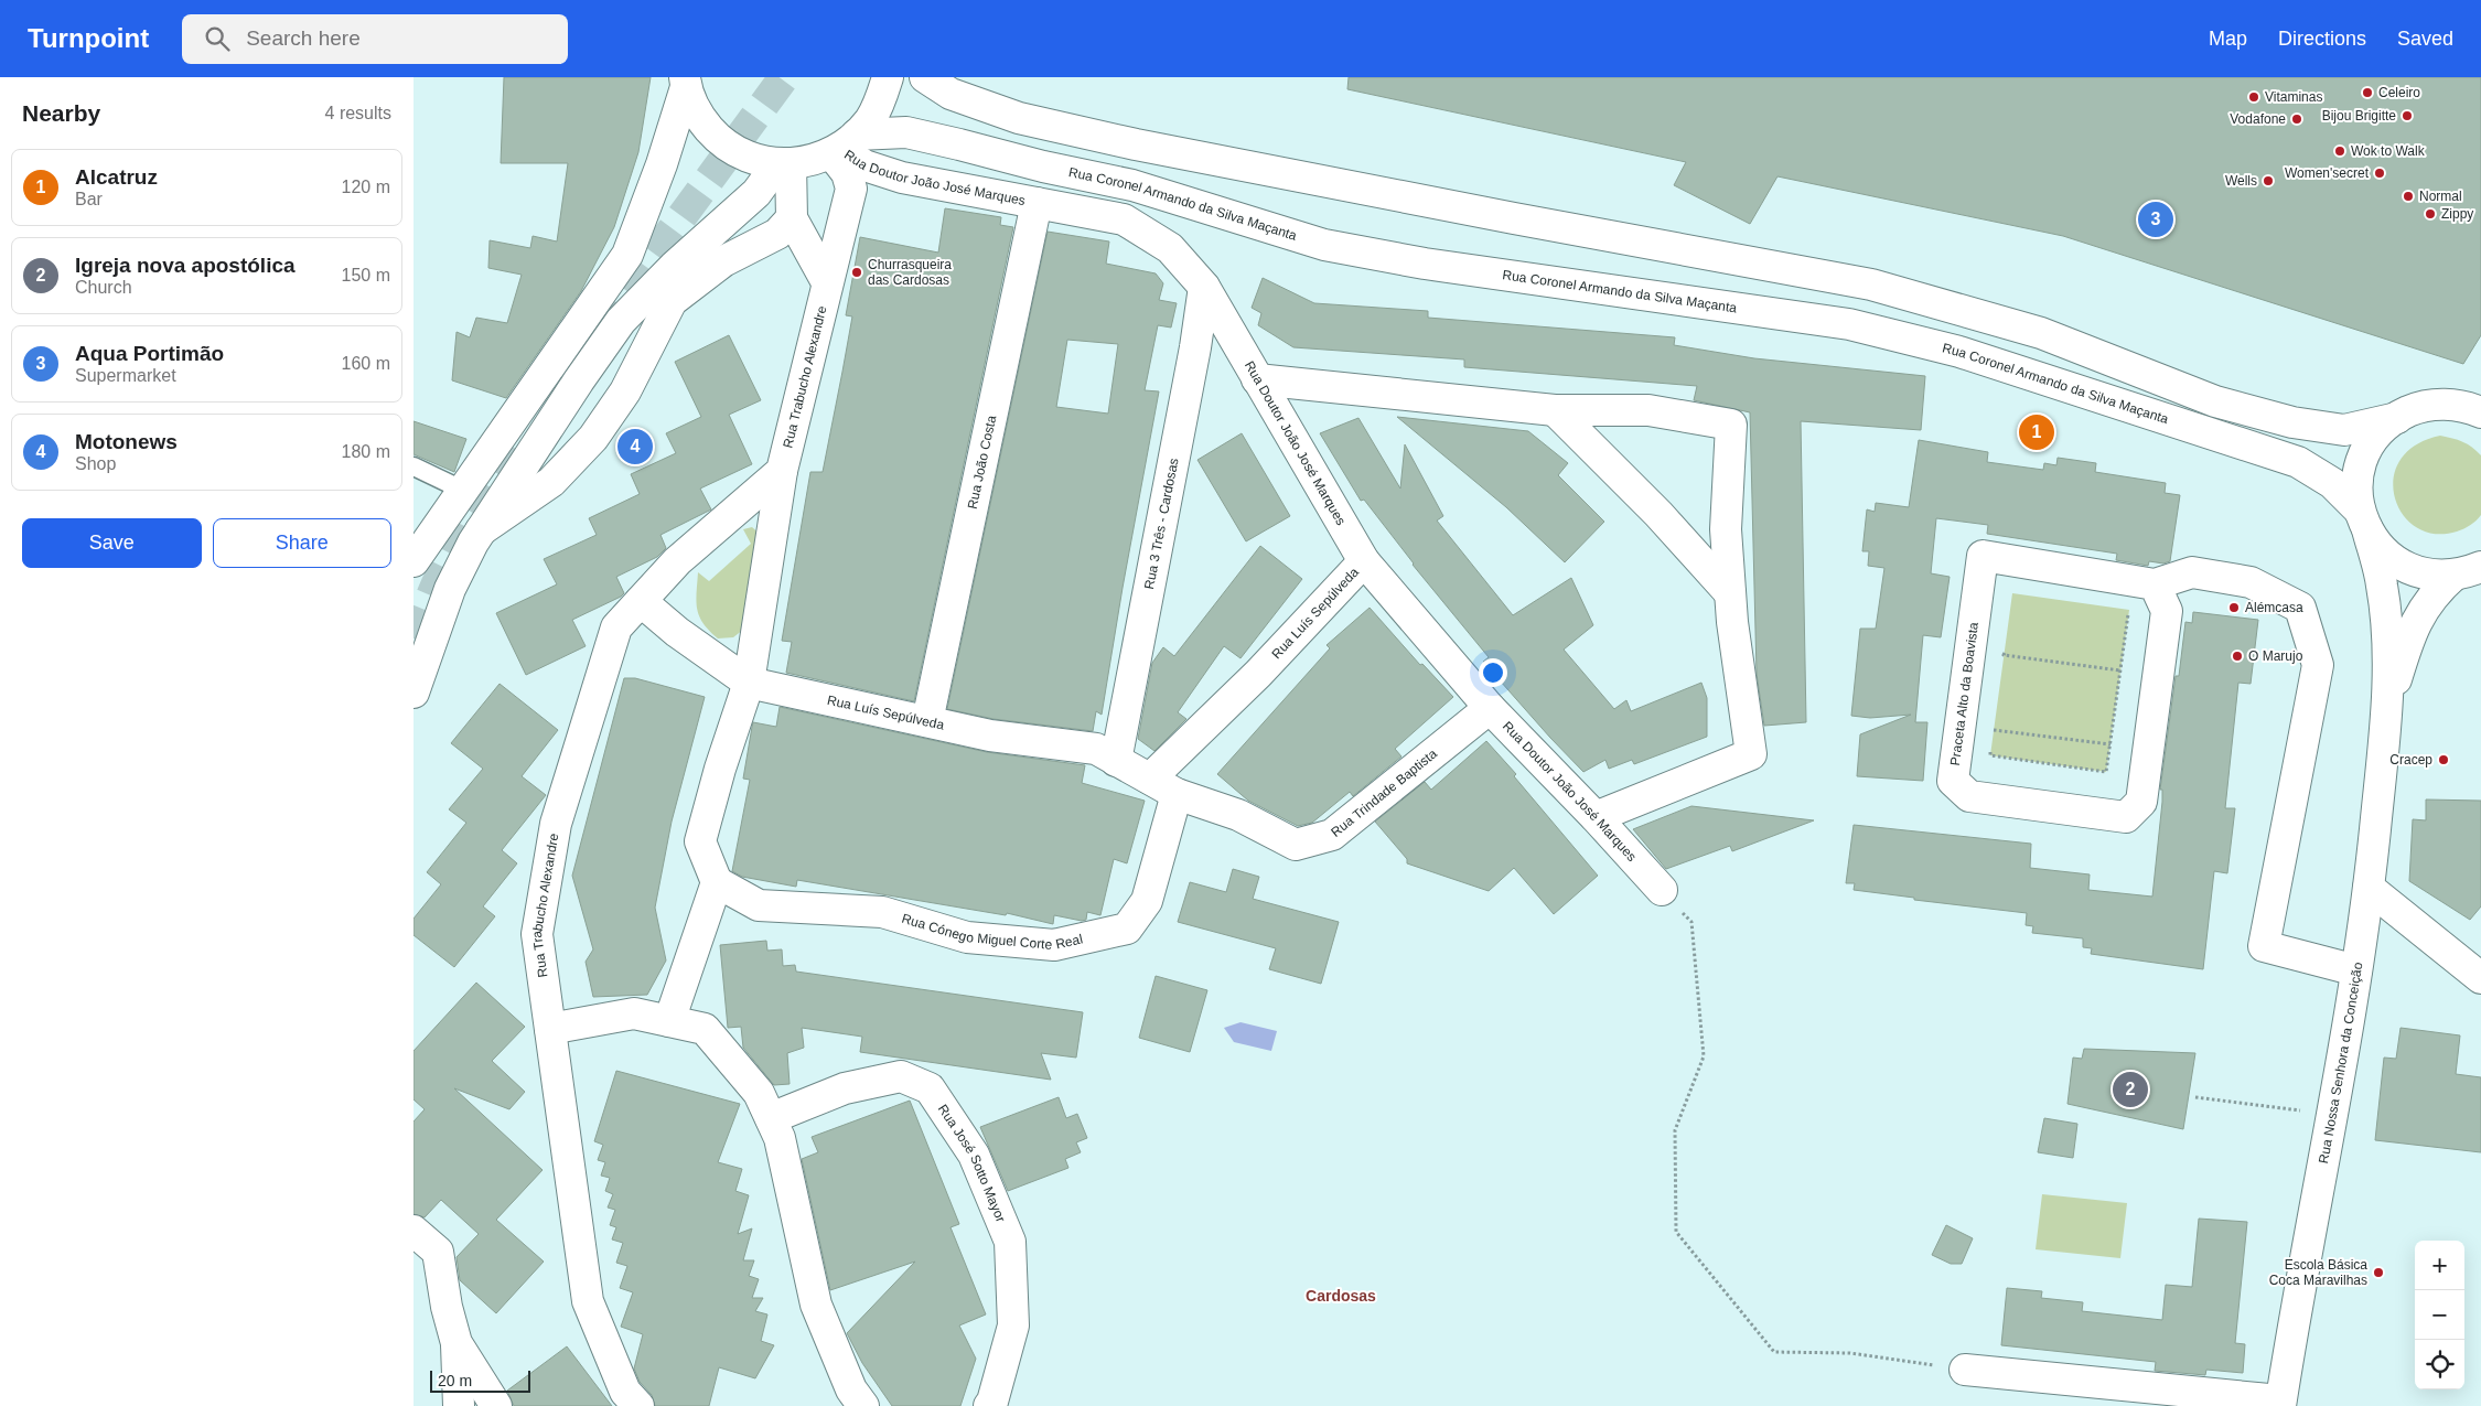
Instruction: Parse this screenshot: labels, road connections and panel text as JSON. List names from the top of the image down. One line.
{"streets":{"street":["Rua Doutor João José Marques","Rua Coronel Armando da Silva Maçanta","Rua Trabucho Alexandre","Rua João Costa","Rua 3 Três - Cardosas","Rua Luís Sepúlveda","Praceta Alto da Boavista","Rua Trindade Baptista","Rua Cónego Miguel Corte Real","Rua Nossa Senhora da Conceição","Rua José Sotto Mayor"]},"crossings":[["Rua Doutor João José Marques","Rua Coronel Armando da Silva Maçanta"],["Rua Doutor João José Marques","Rua Trabucho Alexandre"],["Rua Doutor João José Marques","Rua João Costa"],["Rua Doutor João José Marques","Rua 3 Três - Cardosas"],["Rua Doutor João José Marques","Rua Luís Sepúlveda"],["Rua Doutor João José Marques","Rua Trindade Baptista"],["Rua Coronel Armando da Silva Maçanta","Rua Trabucho Alexandre"],["Rua Trabucho Alexandre","Rua Luís Sepúlveda"],["Rua Trabucho Alexandre","Rua Cónego Miguel Corte Real"],["Rua João Costa","Rua Luís Sepúlveda"],["Rua 3 Três - Cardosas","Rua Luís Sepúlveda"],["Rua Luís Sepúlveda","Rua Trindade Baptista"],["Rua Luís Sepúlveda","Rua Cónego Miguel Corte Real"],["Praceta Alto da Boavista","Rua Nossa Senhora da Conceição"],["Rua Trindade Baptista","Rua Cónego Miguel Corte Real"]],"districts":["Cardosas"],"places":["Celeiro","Vitaminas","Bijou Brigitte","Vodafone","Wok to Walk","Women'secret","Wells","Normal","Zippy","Churrasqueira das Cardosas","Alémcasa","O Marujo","Cracep","Escola Básica Coca Maravilhas"],"scale_bar":"20 m","page":{"header":"Turnpoint","search":"Search here","nav":["Map","Directions","Saved"],"heading":["Nearby","4 results"],"list":[{"mark":"1","name":"Alcatruz","note":"Bar","value":"120 m"},{"mark":"2","name":"Igreja nova apostólica","note":"Church","value":"150 m"},{"mark":"3","name":"Aqua Portimão","note":"Supermarket","value":"160 m"},{"mark":"4","name":"Motonews","note":"Shop","value":"180 m"}],"pins":["3","1","4","2"],"buttons":["Save","Share"],"map_buttons":["+","−"],"scale":"20 m"}}
